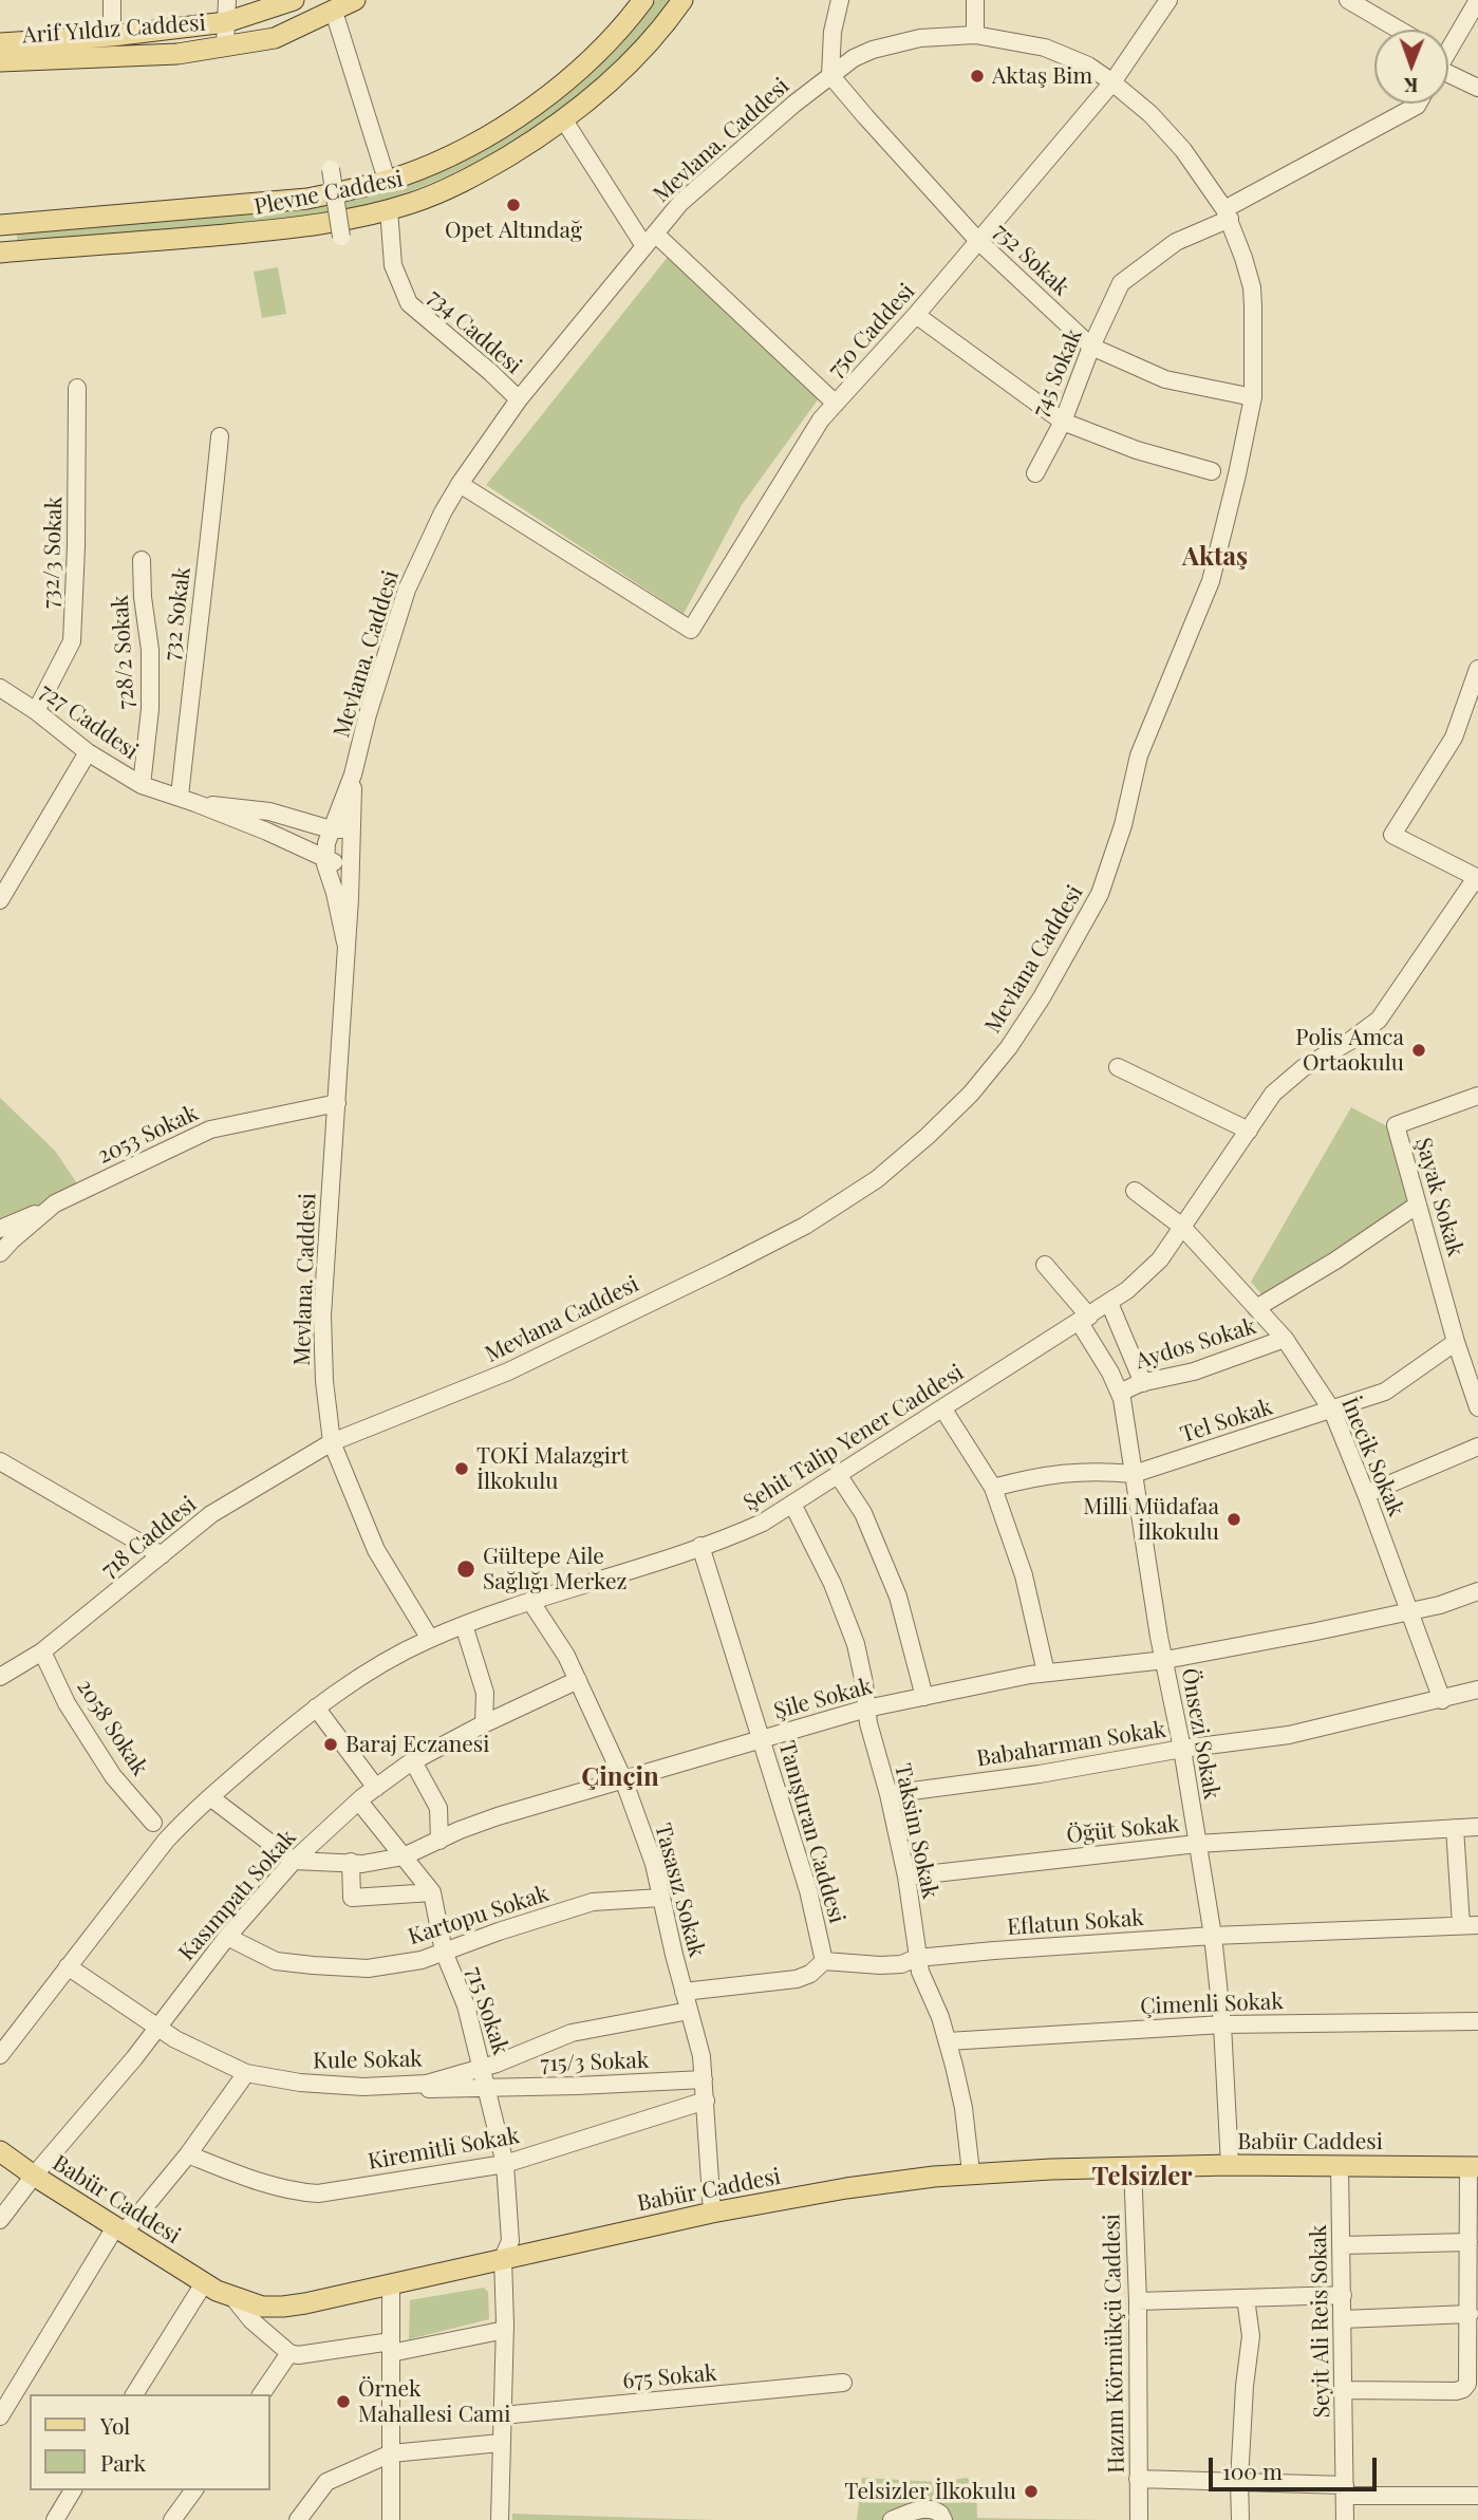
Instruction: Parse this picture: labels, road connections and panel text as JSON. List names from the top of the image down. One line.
{"streets":{"main road":["Arif Yıldız Caddesi","Plevne Caddesi","Babür Caddesi"],"street":["Mevlana. Caddesi","752 Sokak","750 Caddesi","734 Caddesi","745 Sokak","732/3 Sokak","732 Sokak","728/2 Sokak","727 Caddesi","Mevlana Caddesi","2053 Sokak","Şayak Sokak","Aydos Sokak","Tel Sokak","Şehit Talip Yener Caddesi","İnecik Sokak","718 Caddesi","Şile Sokak","2058 Sokak","Önsezi Sokak","Babaharman Sokak","Öğüt Sokak","Taksim Sokak","Tanıştıran Caddesi","Tasasız Sokak","Kasımpatı Sokak","Kartopu Sokak","Eflatun Sokak","Çimenli Sokak","715 Sokak","Kule Sokak","715/3 Sokak","Kiremitli Sokak","Seyit Ali Reis Sokak","Hazım Körmükçü Caddesi","675 Sokak"]},"crossings":[["Mevlana. Caddesi","752 Sokak"],["Mevlana. Caddesi","750 Caddesi"],["Mevlana. Caddesi","734 Caddesi"],["Mevlana. Caddesi","745 Sokak"],["Mevlana. Caddesi","727 Caddesi"],["Mevlana. Caddesi","Mevlana Caddesi"],["Mevlana. Caddesi","2053 Sokak"],["Mevlana. Caddesi","Şehit Talip Yener Caddesi"],["Mevlana. Caddesi","718 Caddesi"],["Plevne Caddesi","734 Caddesi"],["752 Sokak","750 Caddesi"],["752 Sokak","745 Sokak"],["752 Sokak","Mevlana Caddesi"],["745 Sokak","Mevlana Caddesi"],["732/3 Sokak","727 Caddesi"],["732 Sokak","727 Caddesi"],["728/2 Sokak","727 Caddesi"],["Mevlana Caddesi","718 Caddesi"],["Şayak Sokak","Tel Sokak"],["Aydos Sokak","İnecik Sokak"],["Aydos Sokak","Önsezi Sokak"],["Tel Sokak","İnecik Sokak"],["Tel Sokak","Önsezi Sokak"],["Şehit Talip Yener Caddesi","İnecik Sokak"],["Şehit Talip Yener Caddesi","Önsezi Sokak"],["Şehit Talip Yener Caddesi","Taksim Sokak"],["Şehit Talip Yener Caddesi","Tanıştıran Caddesi"],["Şehit Talip Yener Caddesi","Tasasız Sokak"],["Şehit Talip Yener Caddesi","Kule Sokak"],["İnecik Sokak","Şile Sokak"],["İnecik Sokak","Babaharman Sokak"],["718 Caddesi","2058 Sokak"],["Şile Sokak","Önsezi Sokak"],["Şile Sokak","Taksim Sokak"],["Şile Sokak","Tanıştıran Caddesi"],["Şile Sokak","Tasasız Sokak"],["Şile Sokak","Kasımpatı Sokak"],["Şile Sokak","715 Sokak"],["Önsezi Sokak","Babaharman Sokak"],["Önsezi Sokak","Öğüt Sokak"],["Önsezi Sokak","Eflatun Sokak"],["Önsezi Sokak","Çimenli Sokak"],["Önsezi Sokak","Babür Caddesi"],["Babaharman Sokak","Taksim Sokak"],["Öğüt Sokak","Taksim Sokak"],["Taksim Sokak","Eflatun Sokak"],["Taksim Sokak","Çimenli Sokak"],["Taksim Sokak","Babür Caddesi"],["Tanıştıran Caddesi","Eflatun Sokak"],["Tasasız Sokak","Kasımpatı Sokak"],["Tasasız Sokak","Kartopu Sokak"],["Tasasız Sokak","Kule Sokak"],["Tasasız Sokak","715/3 Sokak"],["Tasasız Sokak","Babür Caddesi"],["Tasasız Sokak","Kiremitli Sokak"],["Kasımpatı Sokak","Kartopu Sokak"],["Kasımpatı Sokak","715 Sokak"],["Kasımpatı Sokak","Kule Sokak"],["Kasımpatı Sokak","Babür Caddesi"],["Kartopu Sokak","715 Sokak"],["715 Sokak","Kule Sokak"],["715 Sokak","715/3 Sokak"],["715 Sokak","Babür Caddesi"],["715 Sokak","Kiremitli Sokak"],["715 Sokak","675 Sokak"],["Kule Sokak","715/3 Sokak"],["Babür Caddesi","Seyit Ali Reis Sokak"],["Babür Caddesi","Hazım Körmükçü Caddesi"]],"districts":["Aktaş","Çinçin","Telsizler"],"places":["Aktaş Bim","Opet Altındağ","Polis Amca Ortaokulu","TOKİ Malazgirt İlkokulu","Milli Müdafaa İlkokulu","Gültepe Aile Sağlığı Merkez","Baraj Eczanesi","Örnek Mahallesi Cami","Telsizler İlkokulu"],"legend":["Yol","Park"],"scale_bar":"100 m","north":"bottom"}
